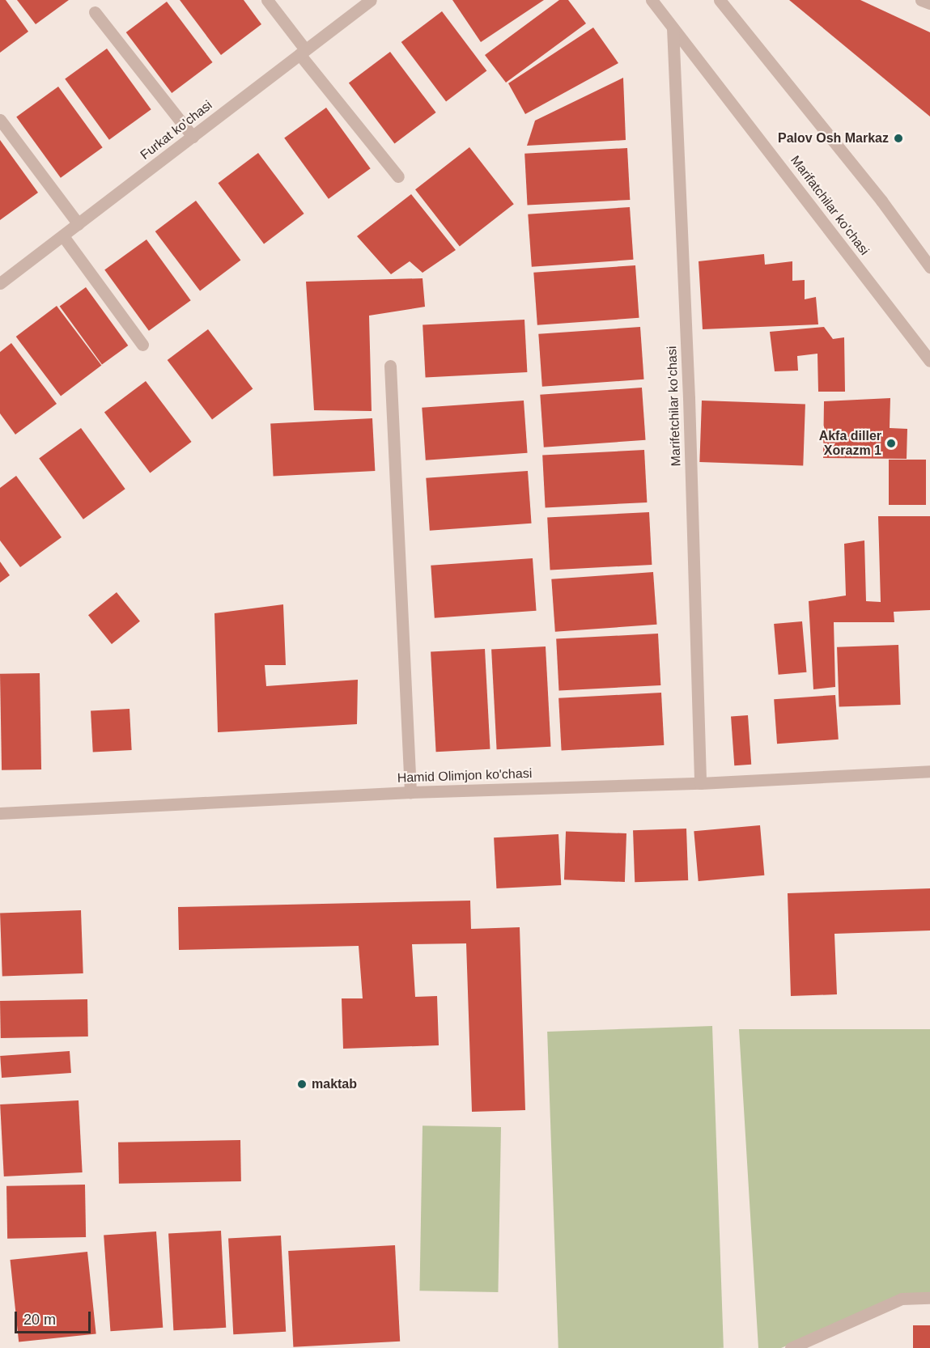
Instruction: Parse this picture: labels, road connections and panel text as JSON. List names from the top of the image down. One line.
{"streets":{"street":["Furkat ko'chasi","Marifatchilar ko'chasi","Marifetchilar ko'chasi","Hamid Olimjon ko'chasi"]},"crossings":[["Marifatchilar ko'chasi","Marifetchilar ko'chasi"],["Marifetchilar ko'chasi","Hamid Olimjon ko'chasi"]],"places":["Palov Osh Markaz","Akfa diller Xorazm 1","maktab"],"scale_bar":"20 m"}
